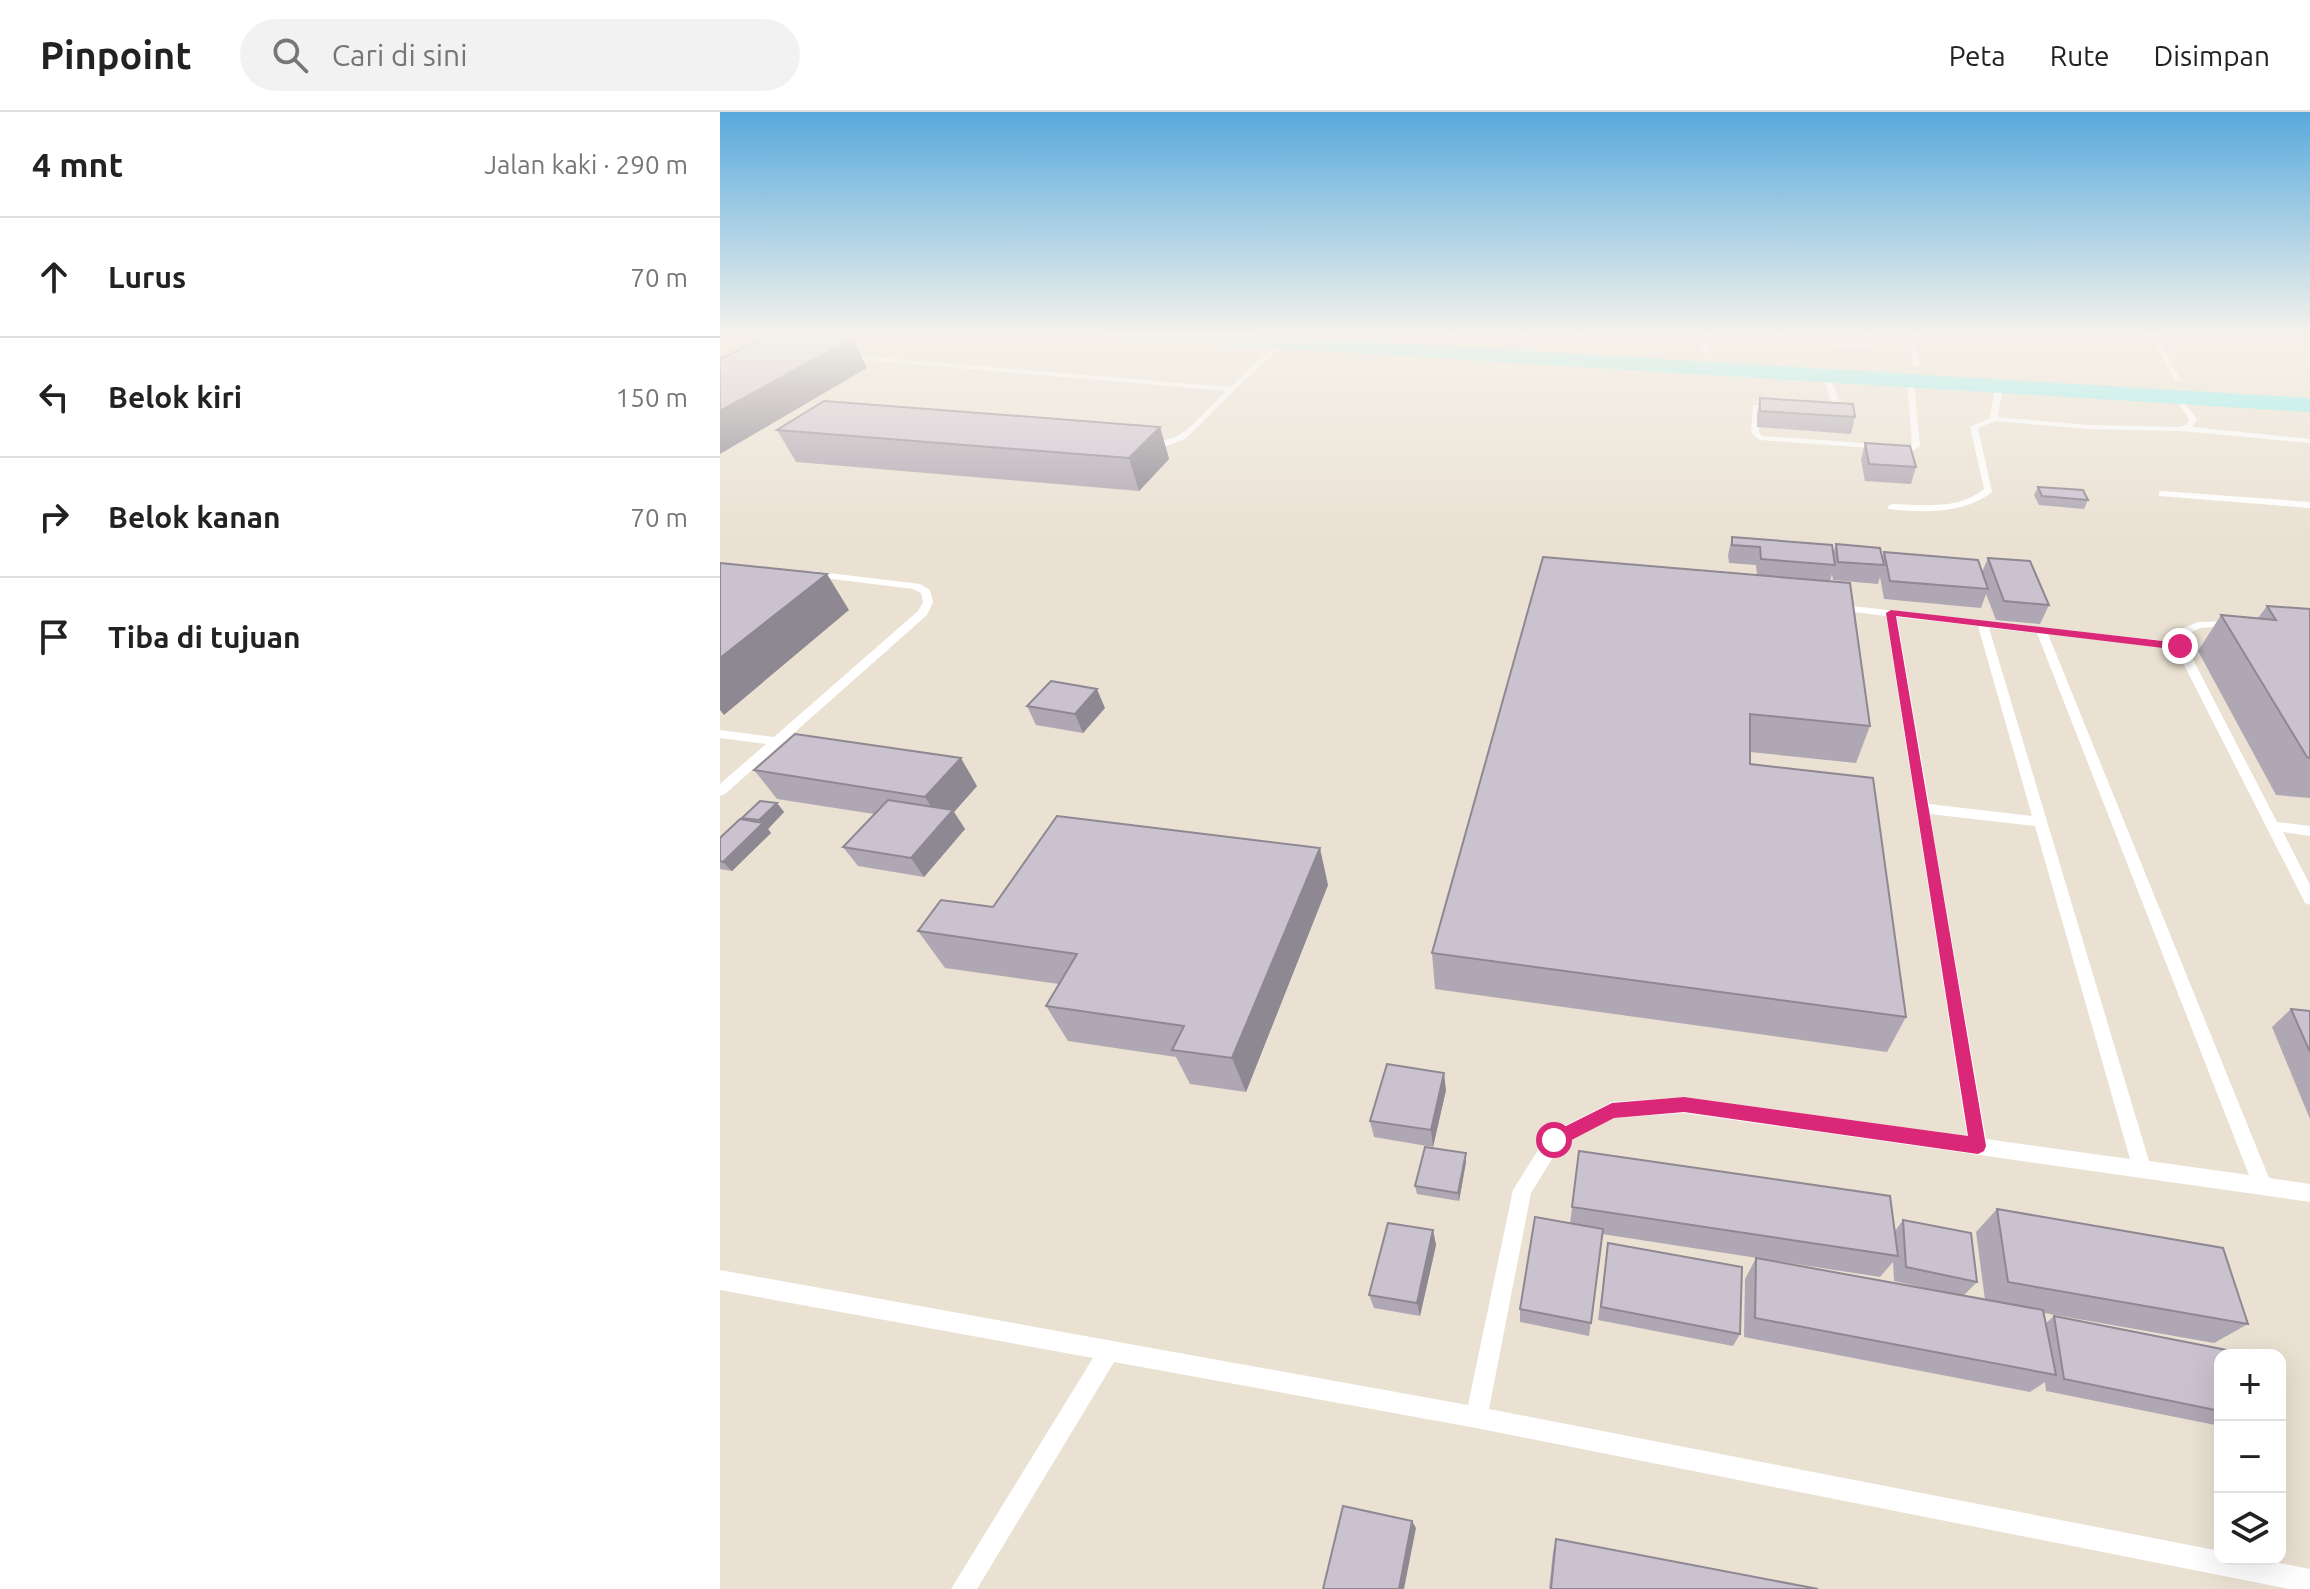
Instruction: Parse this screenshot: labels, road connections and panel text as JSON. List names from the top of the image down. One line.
{"page":{"header":"Pinpoint","search":"Cari di sini","nav":["Peta","Rute","Disimpan"],"heading":["4 mnt","Jalan kaki · 290 m"],"list":[["Lurus","70 m"],["Belok kiri","150 m"],["Belok kanan","70 m"],"Tiba di tujuan"],"map_buttons":["+","−"]}}
